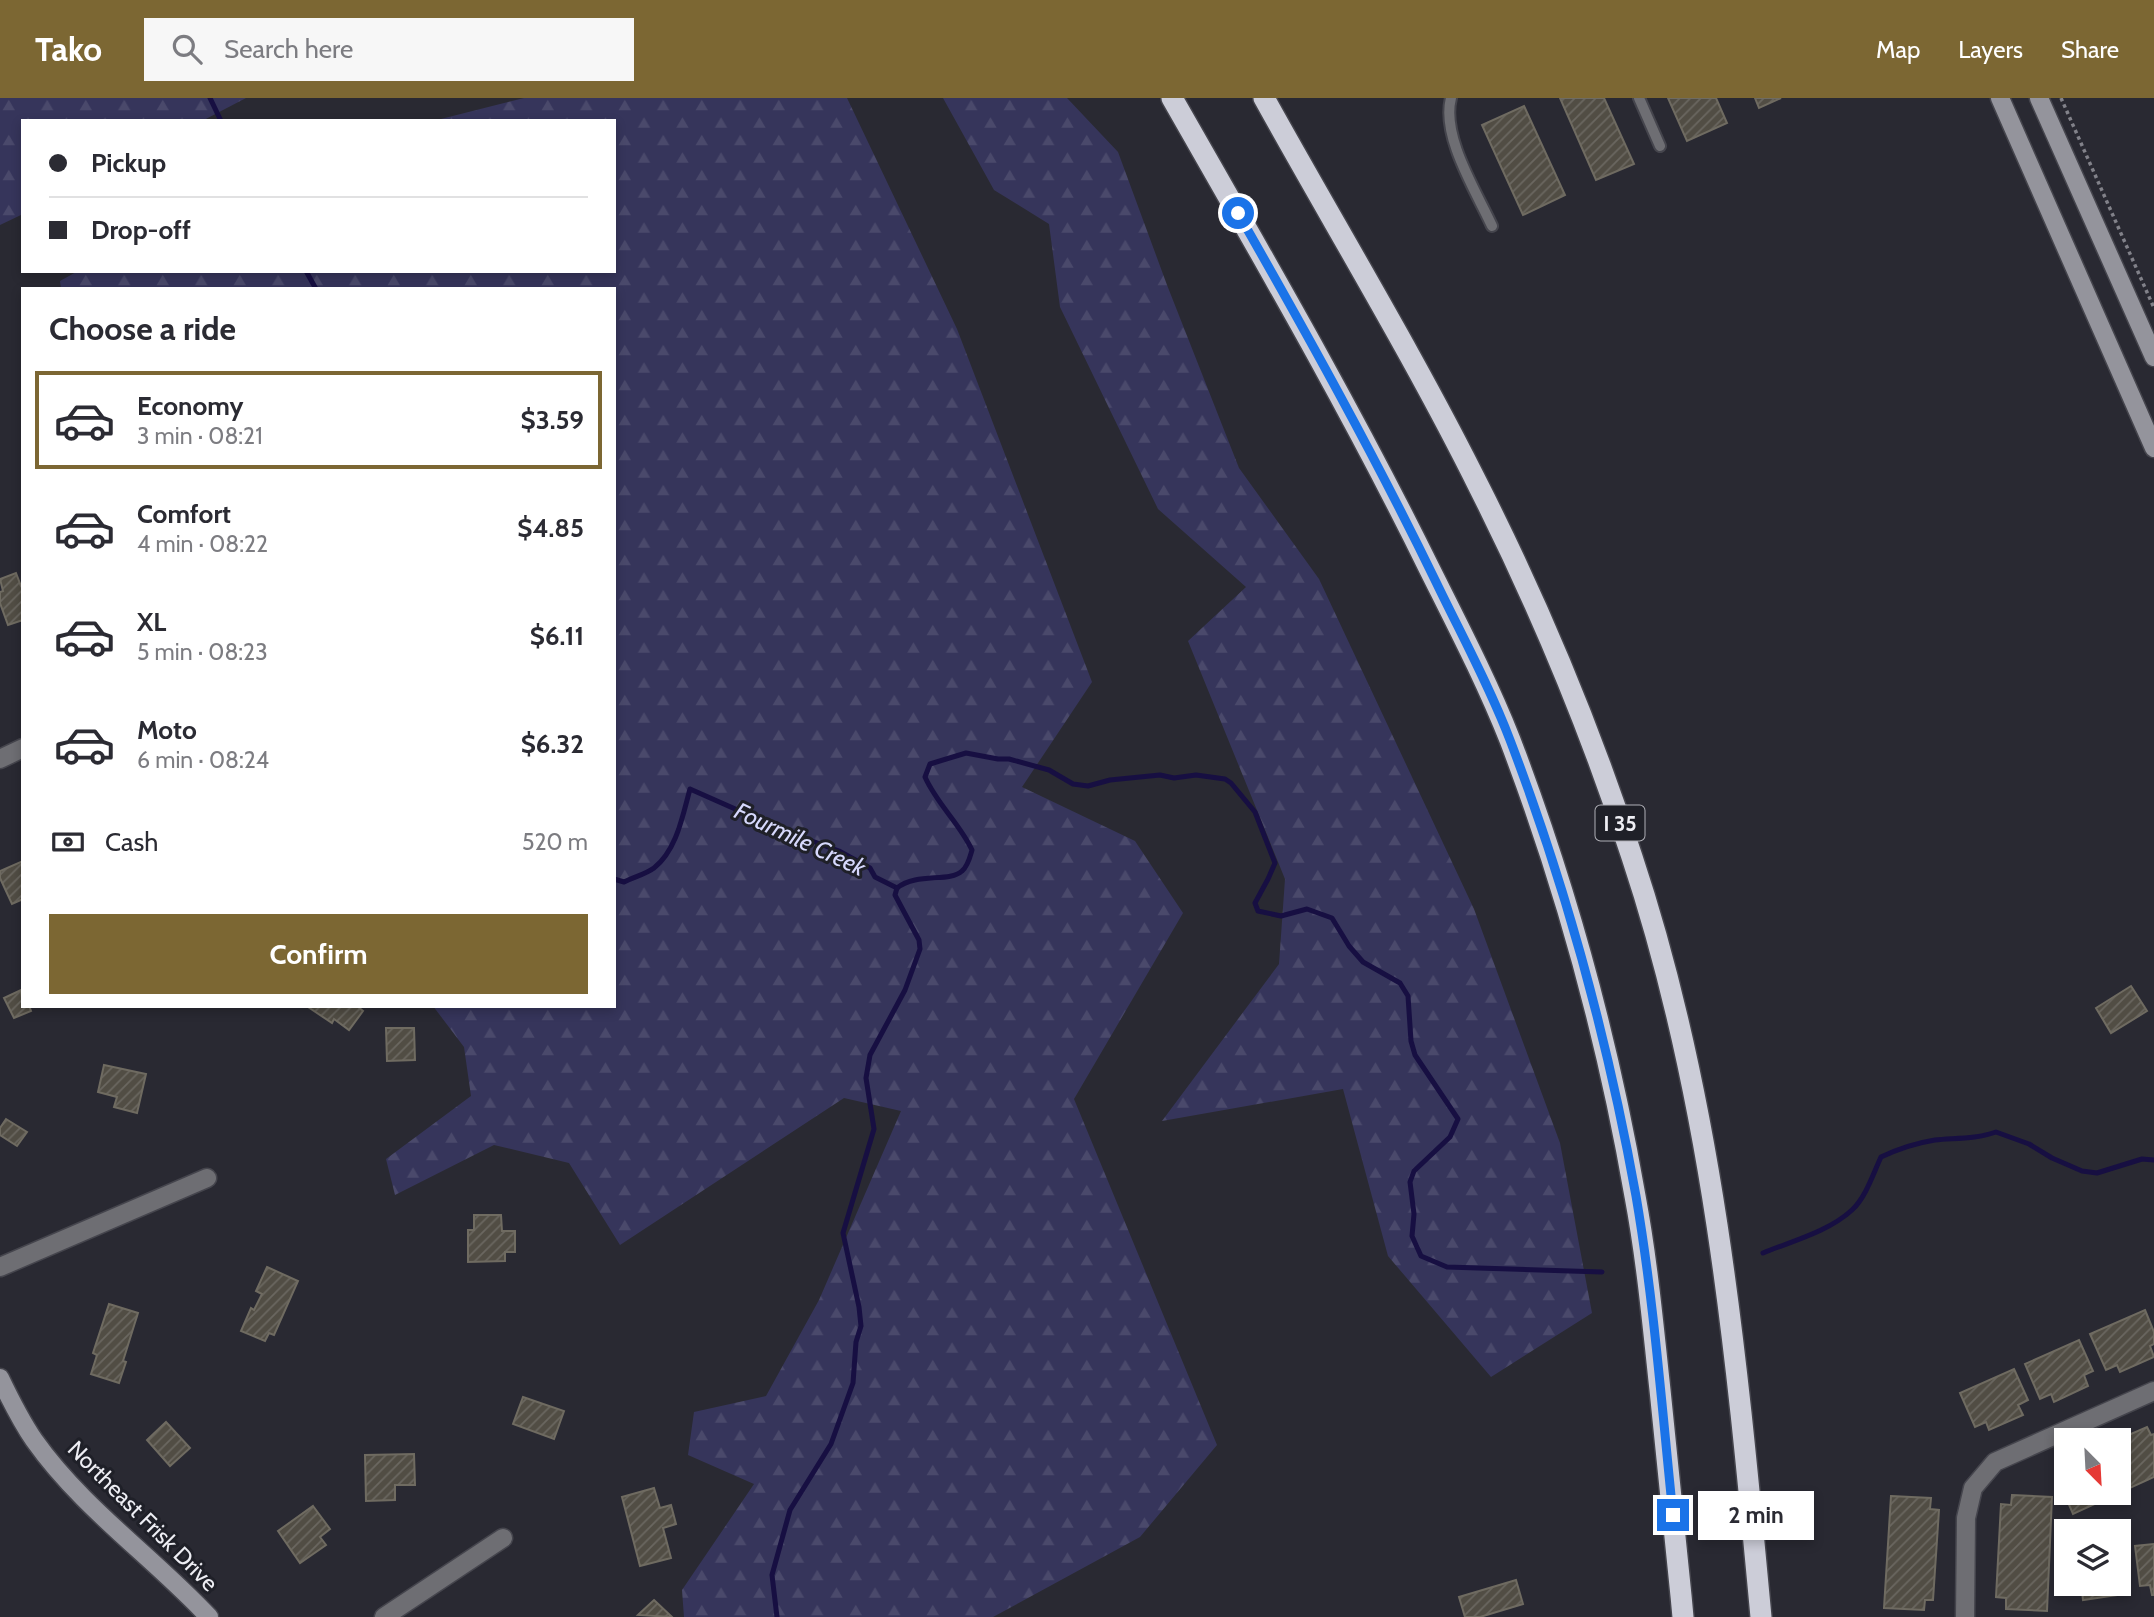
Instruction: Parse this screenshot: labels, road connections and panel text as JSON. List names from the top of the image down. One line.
{"streets":{"highway":["I 35"],"main road":["Northeast Frisk Drive"]},"water":["Fourmile Creek"],"north":"bottom right","page":{"header":"Tako","search":"Search here","nav":["Map","Layers","Share"],"banner":["Pickup","Drop-off"],"heading":"Choose a ride","list":[{"name":"Economy","note":"3 min · 08:21","value":"$3.59"},{"name":"Comfort","note":"4 min · 08:22","value":"$4.85"},{"name":"XL","note":"5 min · 08:23","value":"$6.11"},{"name":"Moto","note":"6 min · 08:24","value":"$6.32"}],"pay":["Cash","520 m"],"buttons":"Confirm","bubble":"2 min"}}
